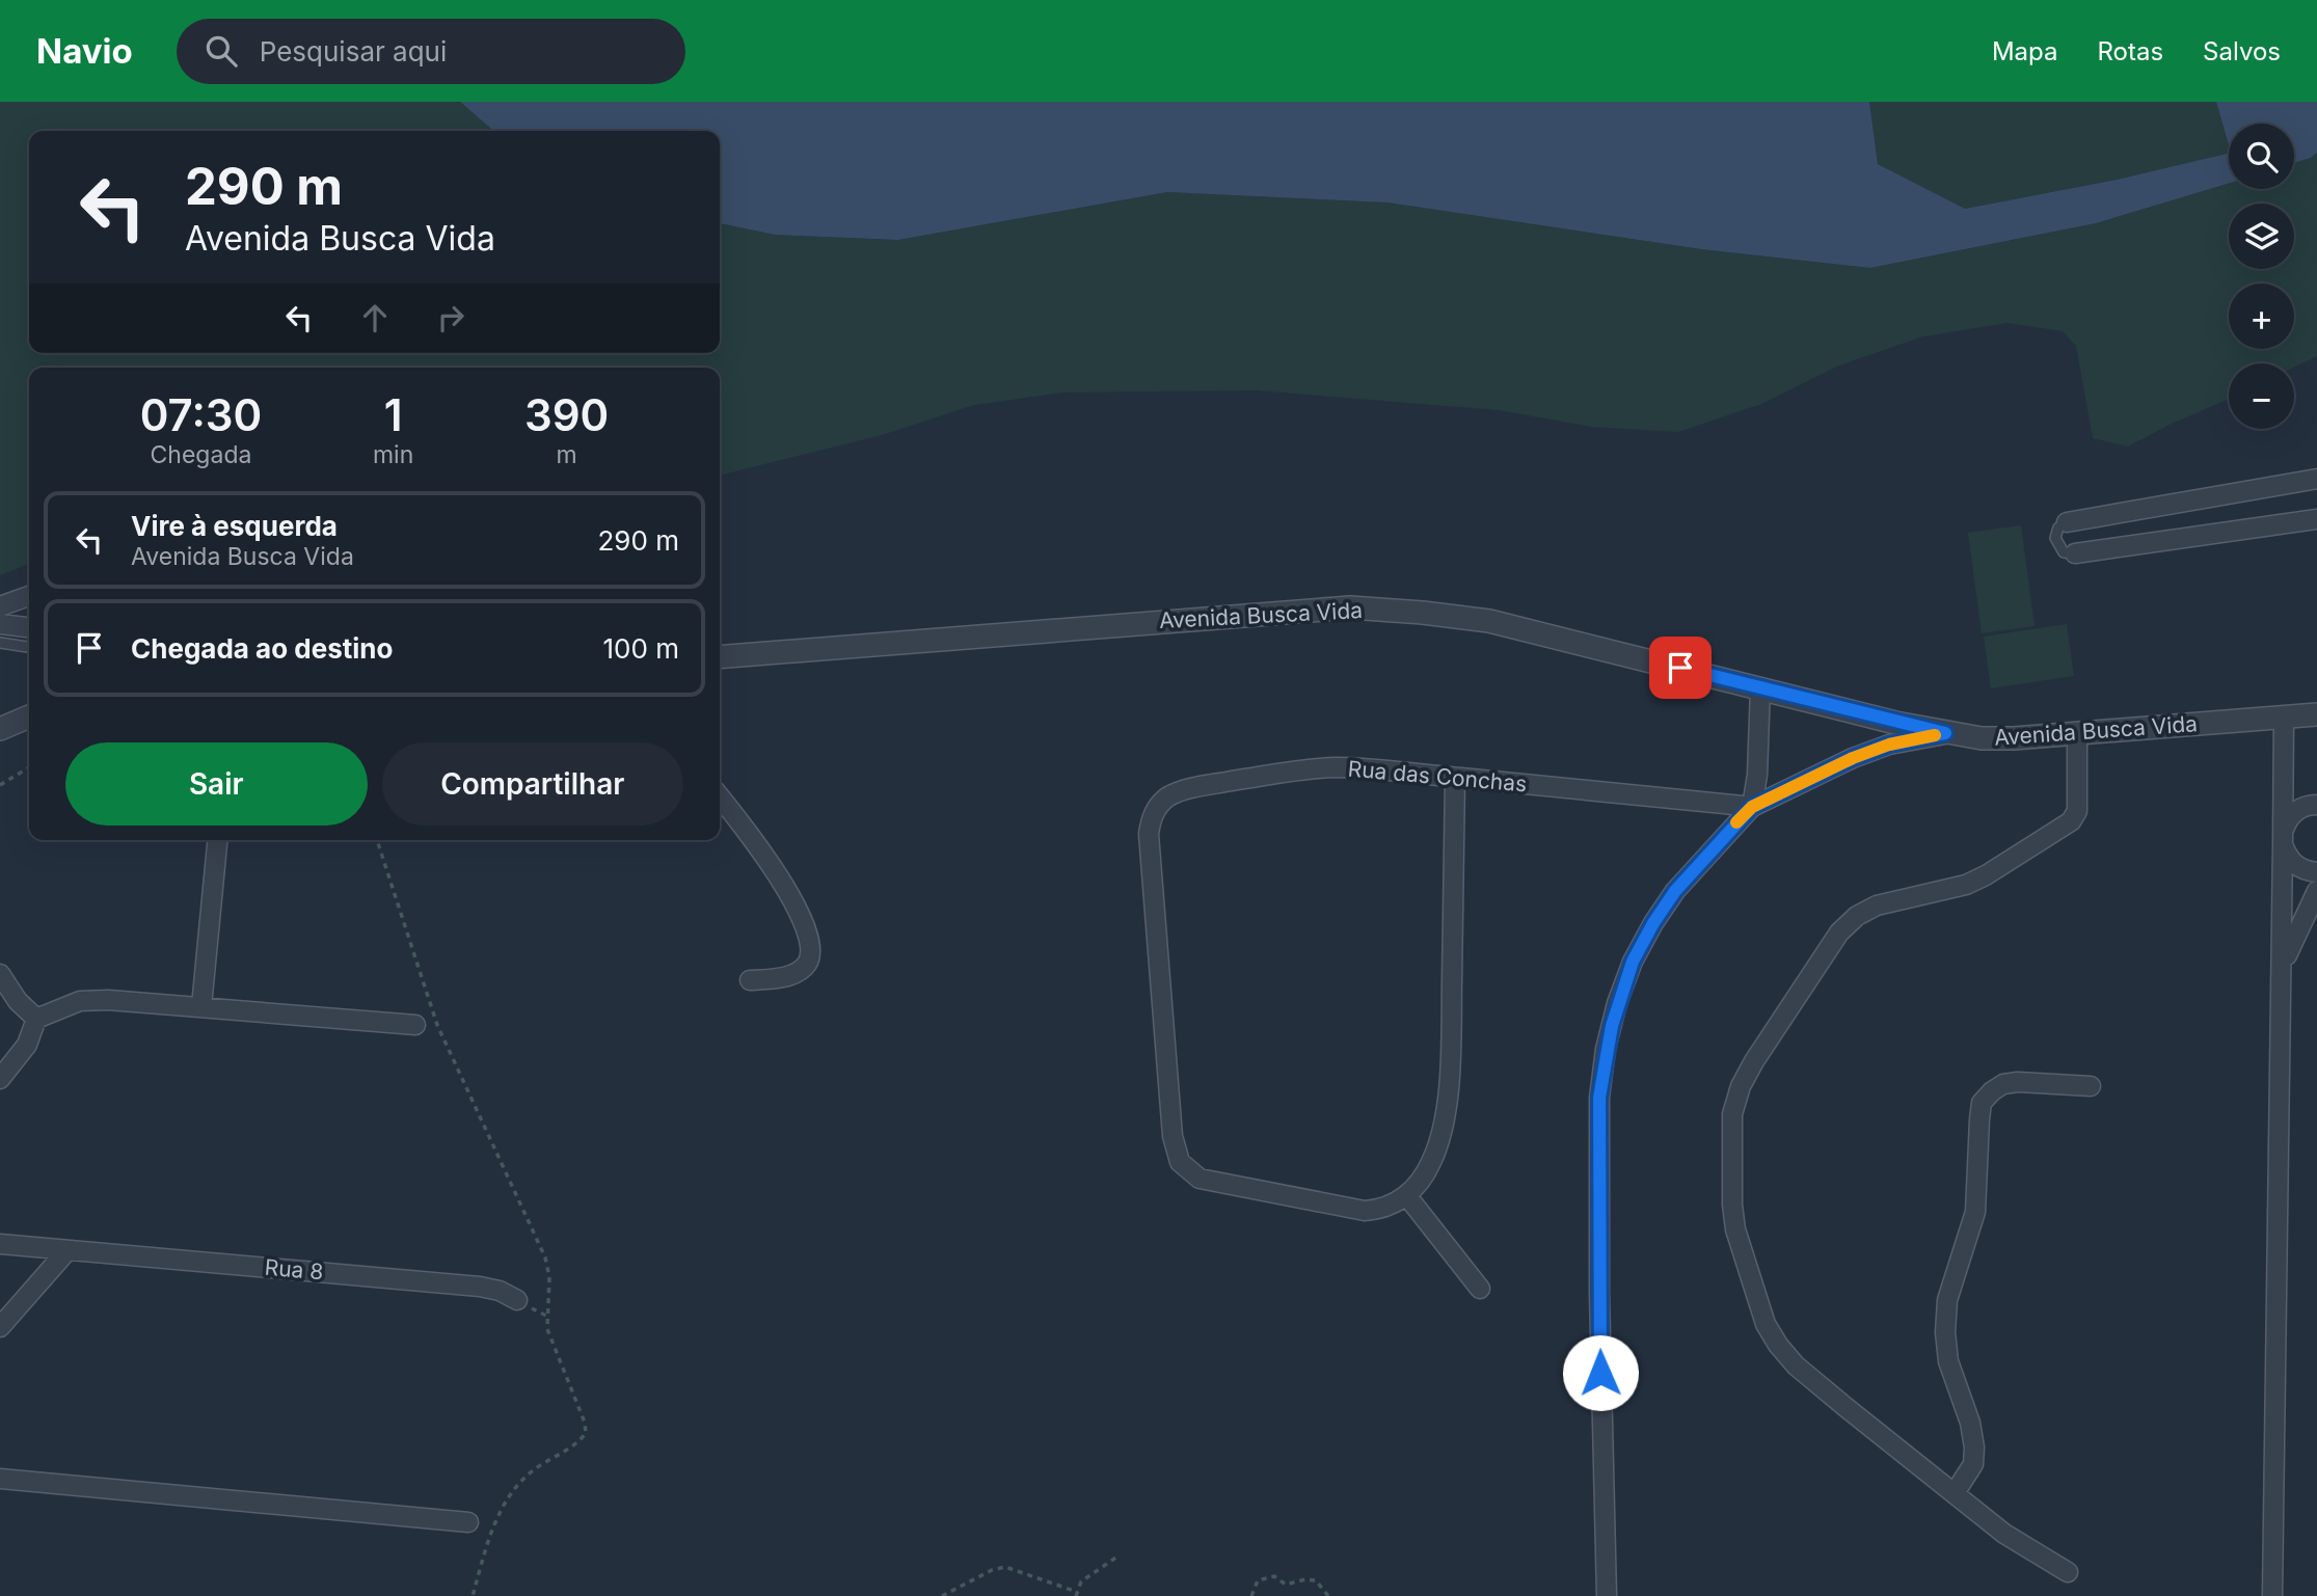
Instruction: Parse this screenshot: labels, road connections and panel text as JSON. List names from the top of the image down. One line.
{"streets":{"street":["Avenida Busca Vida","Rua das Conchas","Rua 8"]},"page":{"header":"Navio","search":"Pesquisar aqui","nav":["Mapa","Rotas","Salvos"],"map_buttons":["+","−"],"turn":["290 m","Avenida Busca Vida"],"eta":["07:30","Chegada","1","min","390","m"],"list":[{"name":"Vire à esquerda","note":"Avenida Busca Vida","value":"290 m"},{"name":"Chegada ao destino","value":"100 m"}],"buttons":["Sair","Compartilhar"]}}
